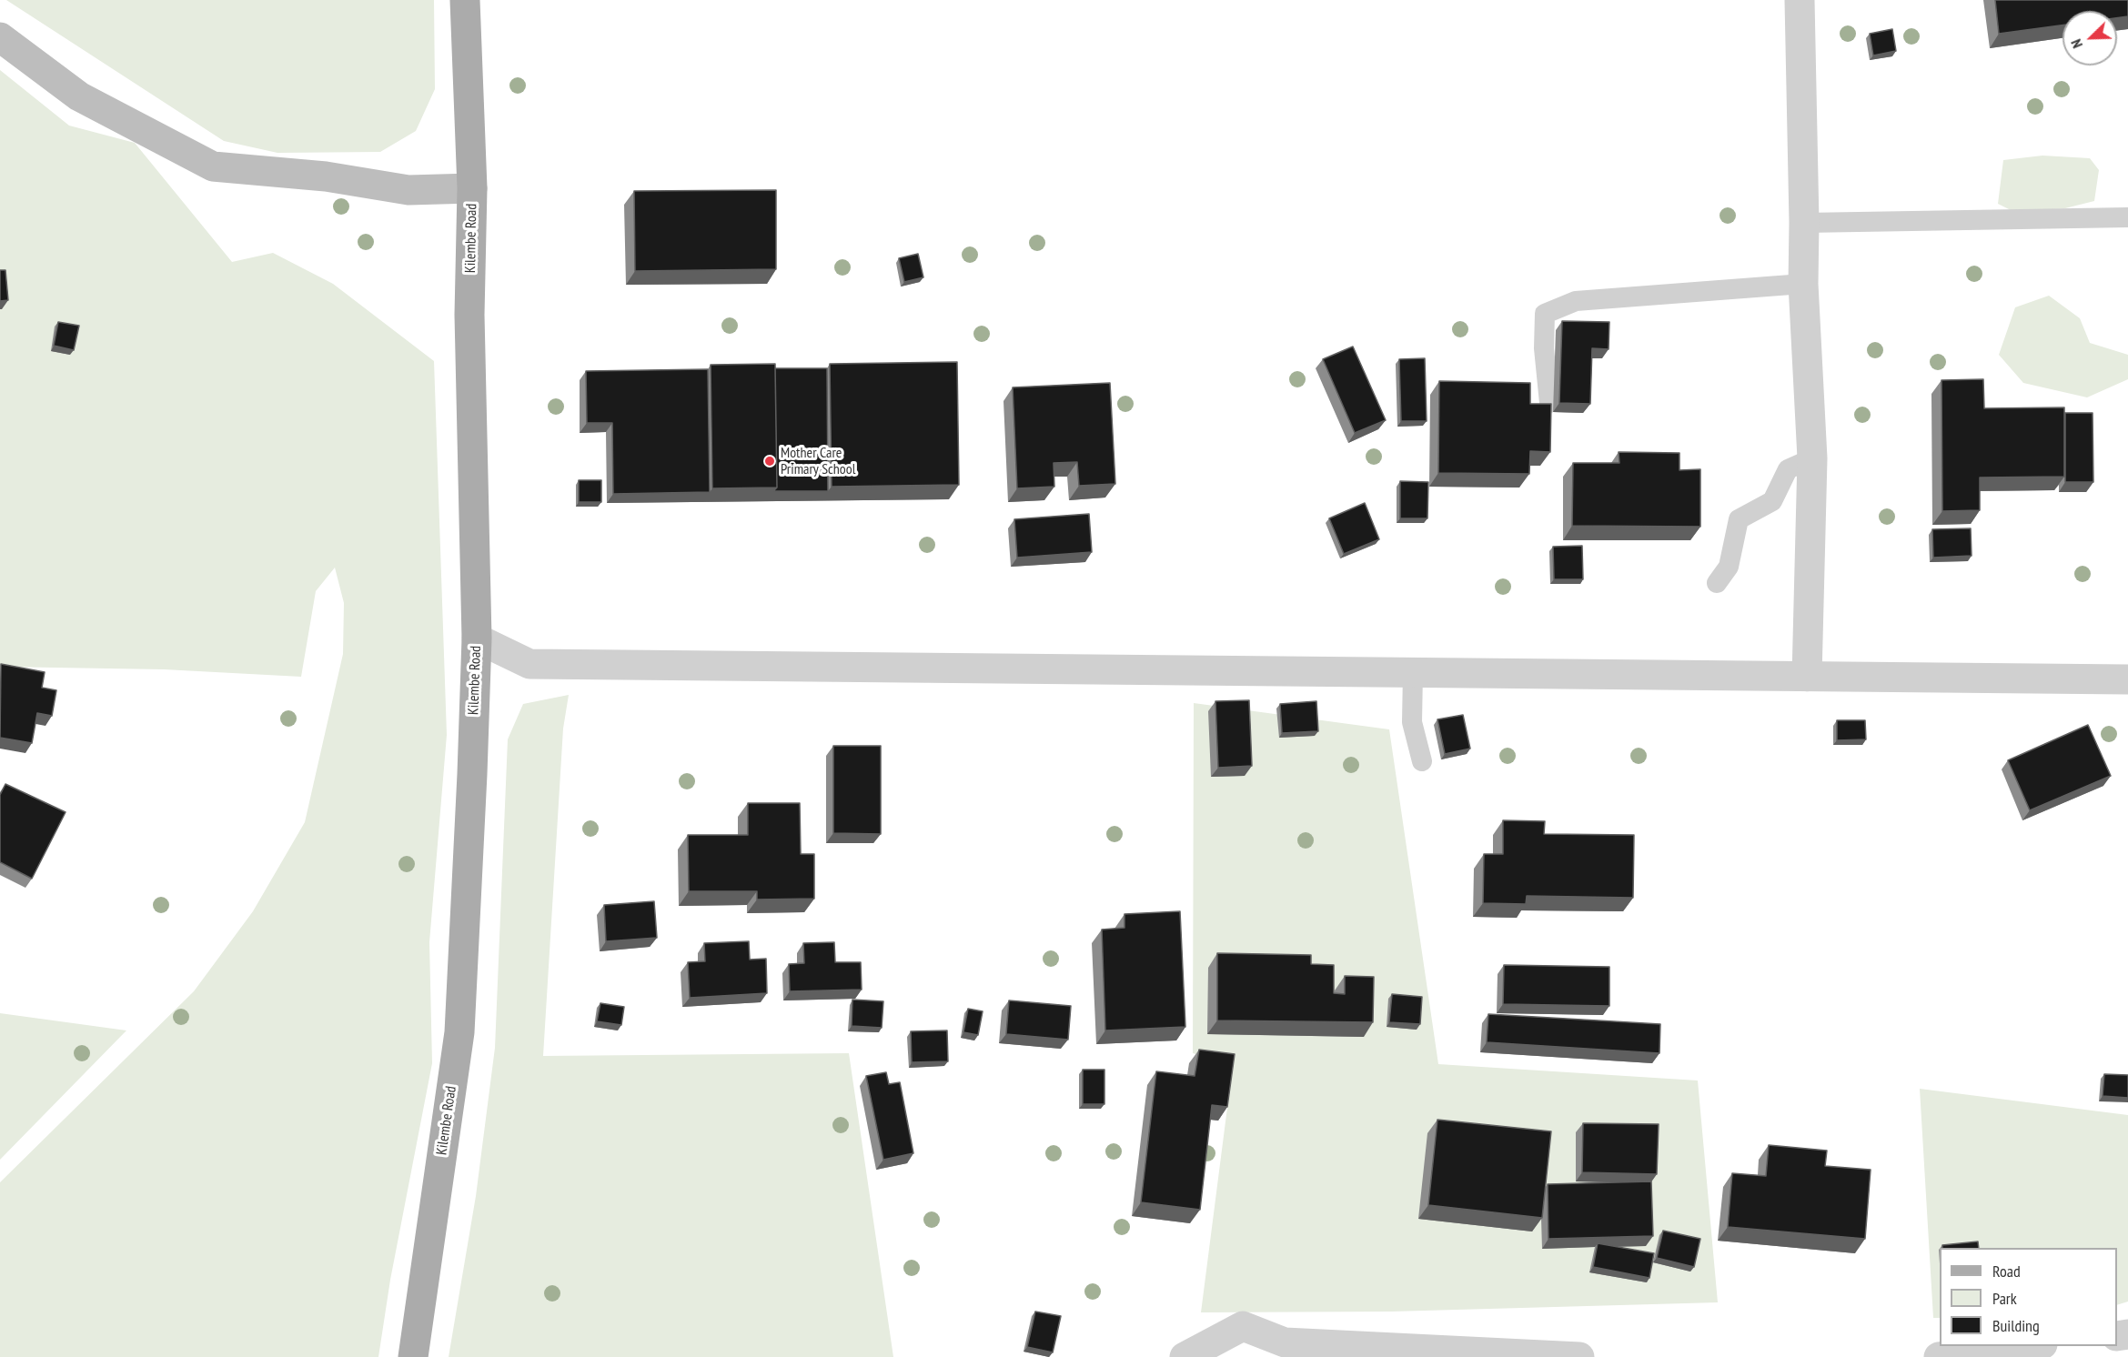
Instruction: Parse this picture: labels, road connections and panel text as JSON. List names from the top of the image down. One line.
{"streets":{"main road":["Kilembe Road"]},"places":["Mother Care Primary School"],"legend":["Road","Park","Building"],"north":"bottom left"}
